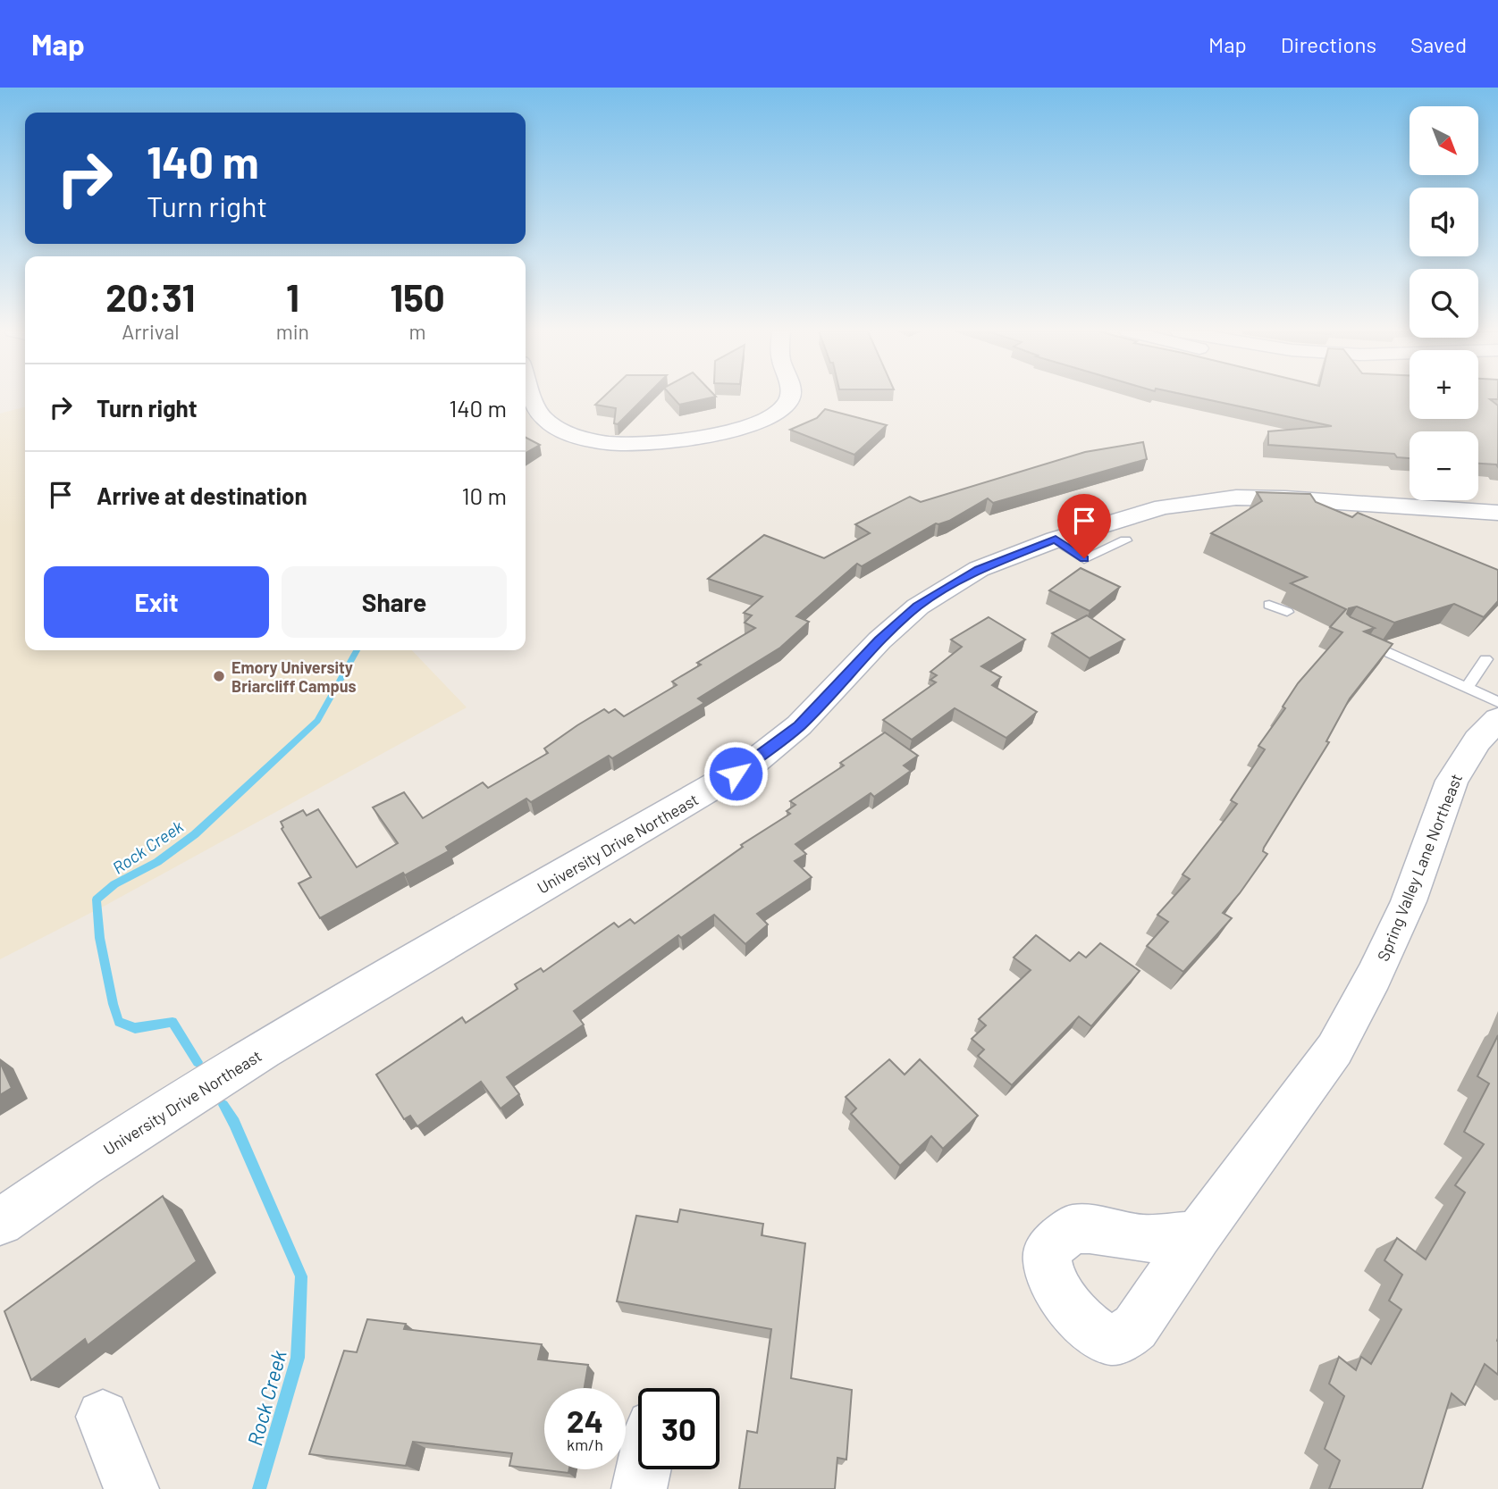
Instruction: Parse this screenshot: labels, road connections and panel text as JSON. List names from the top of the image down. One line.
{"streets":{"street":["University Drive Northeast","Spring Valley Lane Northeast"]},"water":["Rock Creek"],"places":["Emory University Briarcliff Campus"],"north":"bottom right","page":{"header":"Map","nav":["Map","Directions","Saved"],"map_buttons":["+","−"],"turn":["140 m","Turn right"],"eta":["20:31","Arrival","1","min","150","m"],"list":[{"name":"Turn right","value":"140 m"},{"name":"Arrive at destination","value":"10 m"}],"buttons":["Exit","Share"],"speed":"24 km/h","limit":"30"}}
